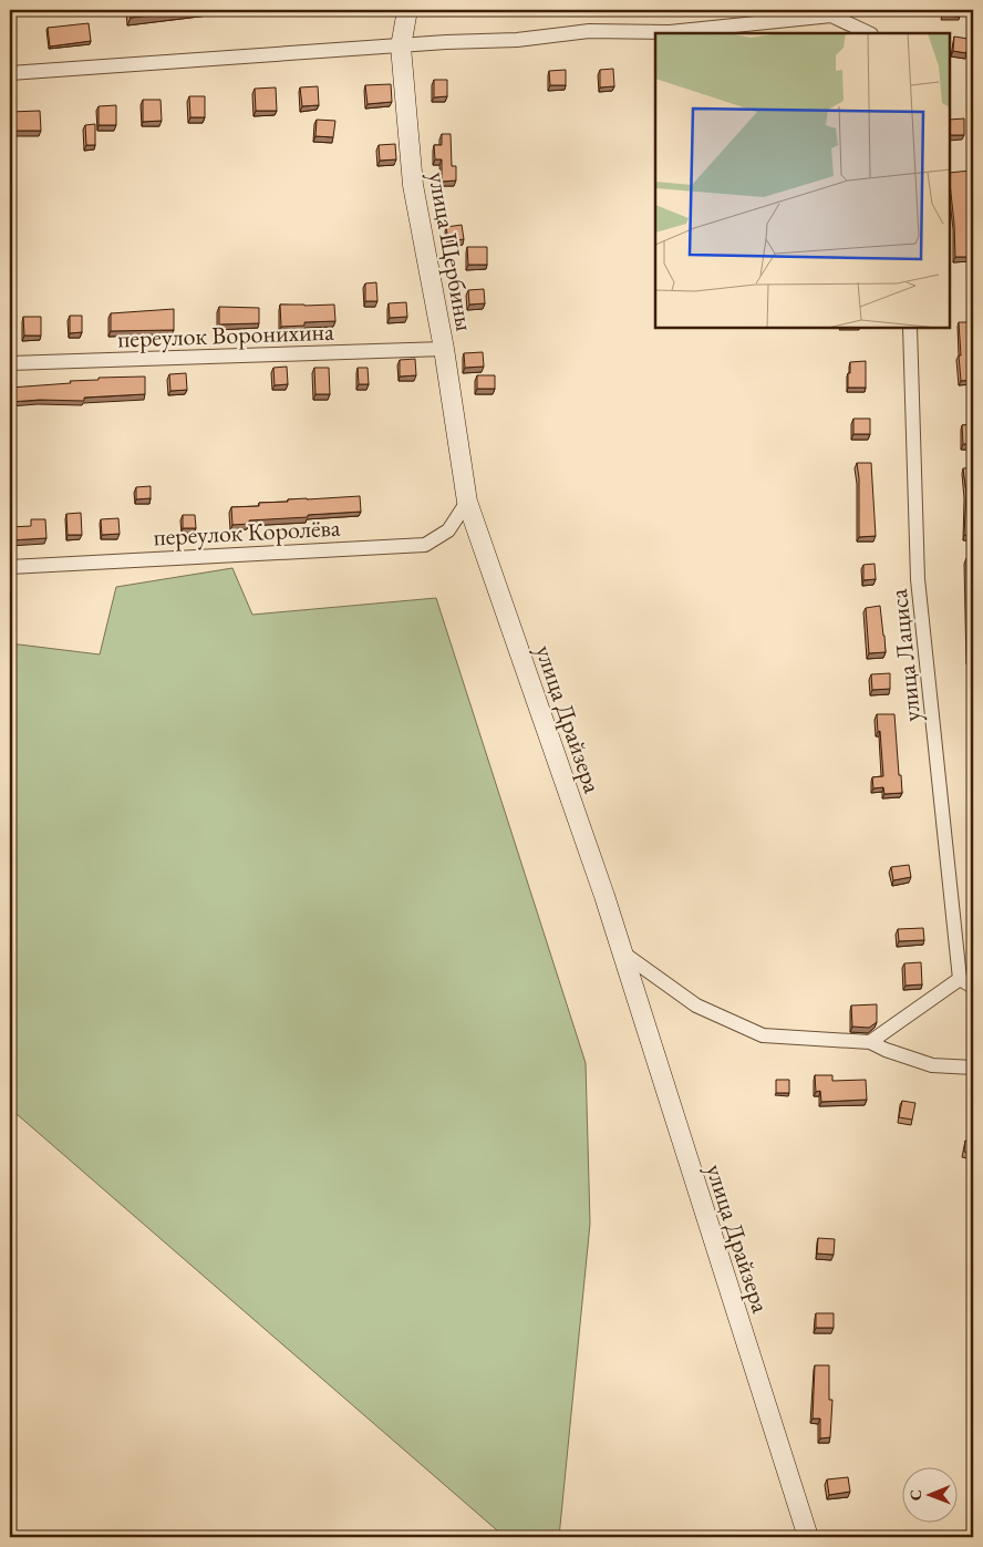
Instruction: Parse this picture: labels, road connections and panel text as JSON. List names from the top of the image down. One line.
{"streets":{"street":["улица Щербины","переулок Воронихина","переулок Королёва","улица Лациса","улица Драйзера"]},"crossings":[["улица Щербины","переулок Воронихина"],["улица Щербины","переулок Королёва"],["улица Щербины","улица Драйзера"],["переулок Королёва","улица Драйзера"]],"north":"left"}
